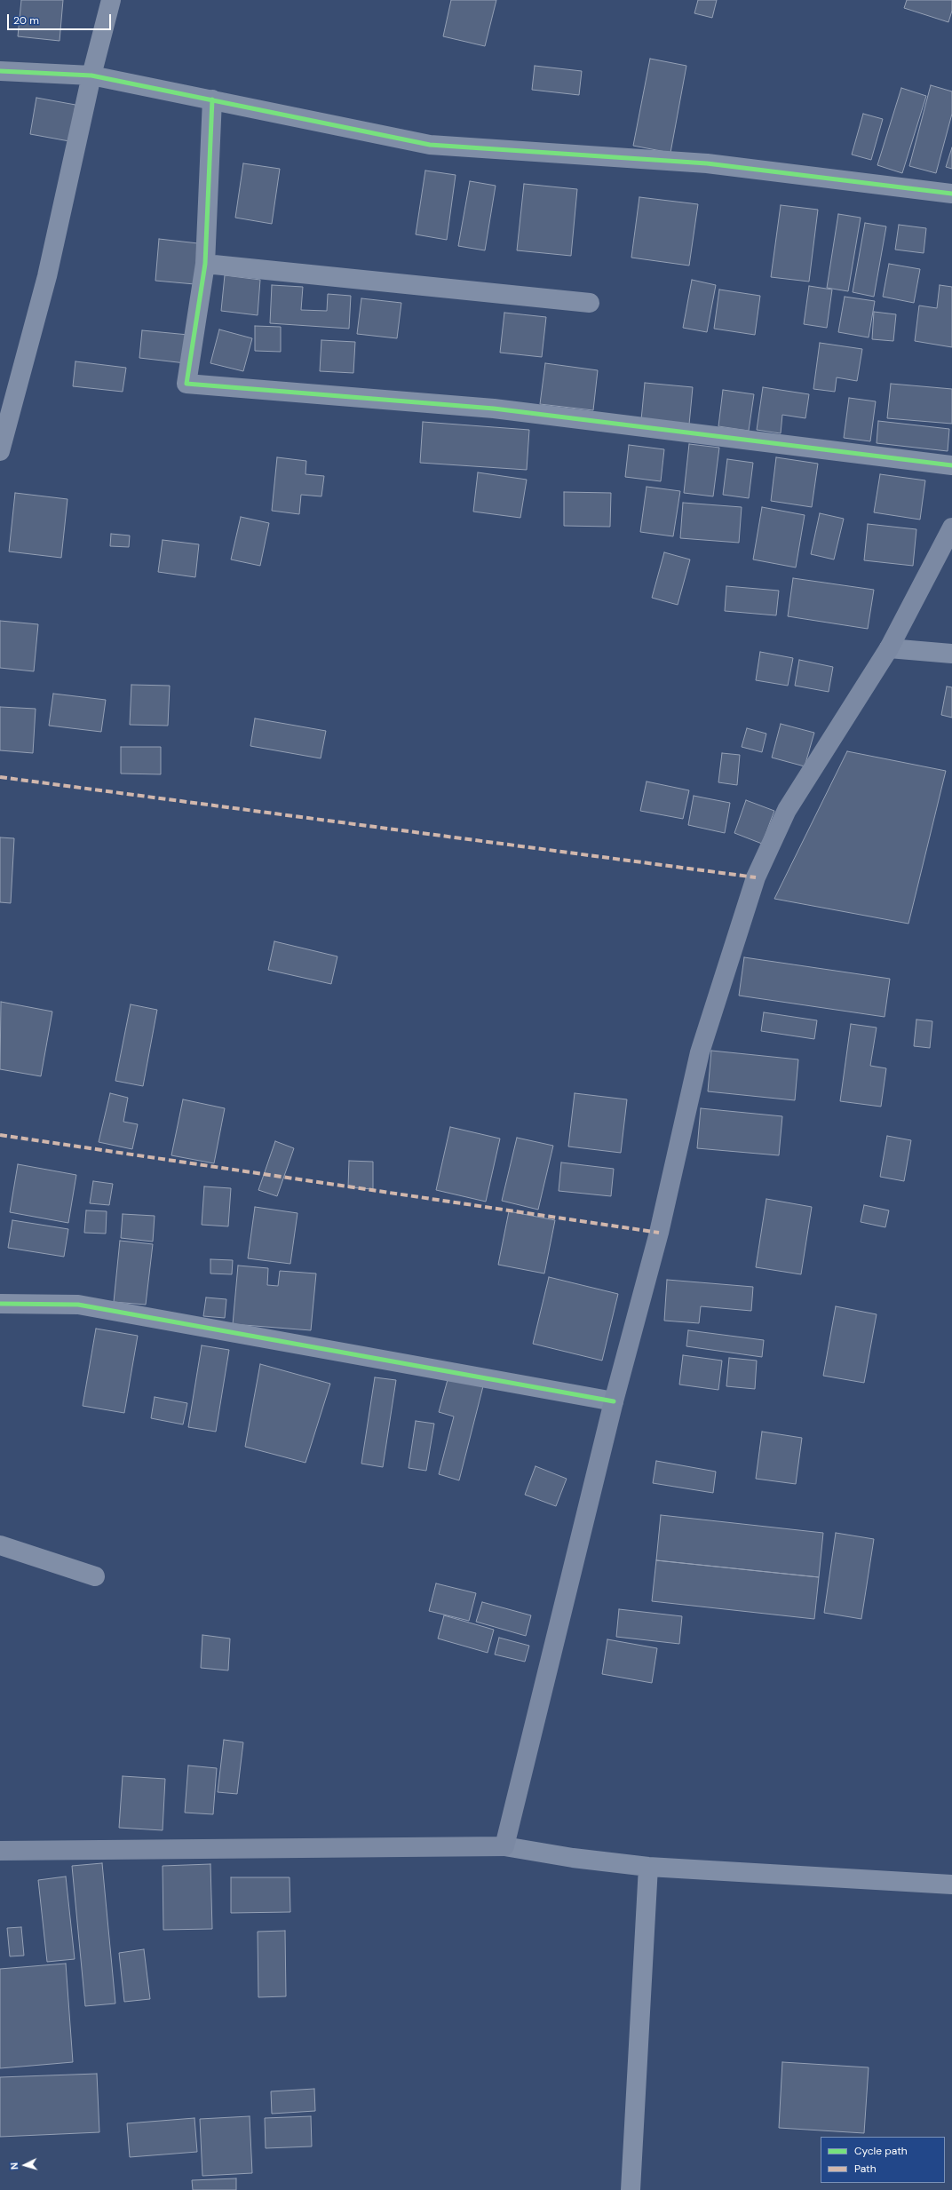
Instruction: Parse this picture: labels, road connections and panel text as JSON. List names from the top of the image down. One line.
{"legend":["Cycle path","Path"],"scale_bar":"20 m","north":"left"}
